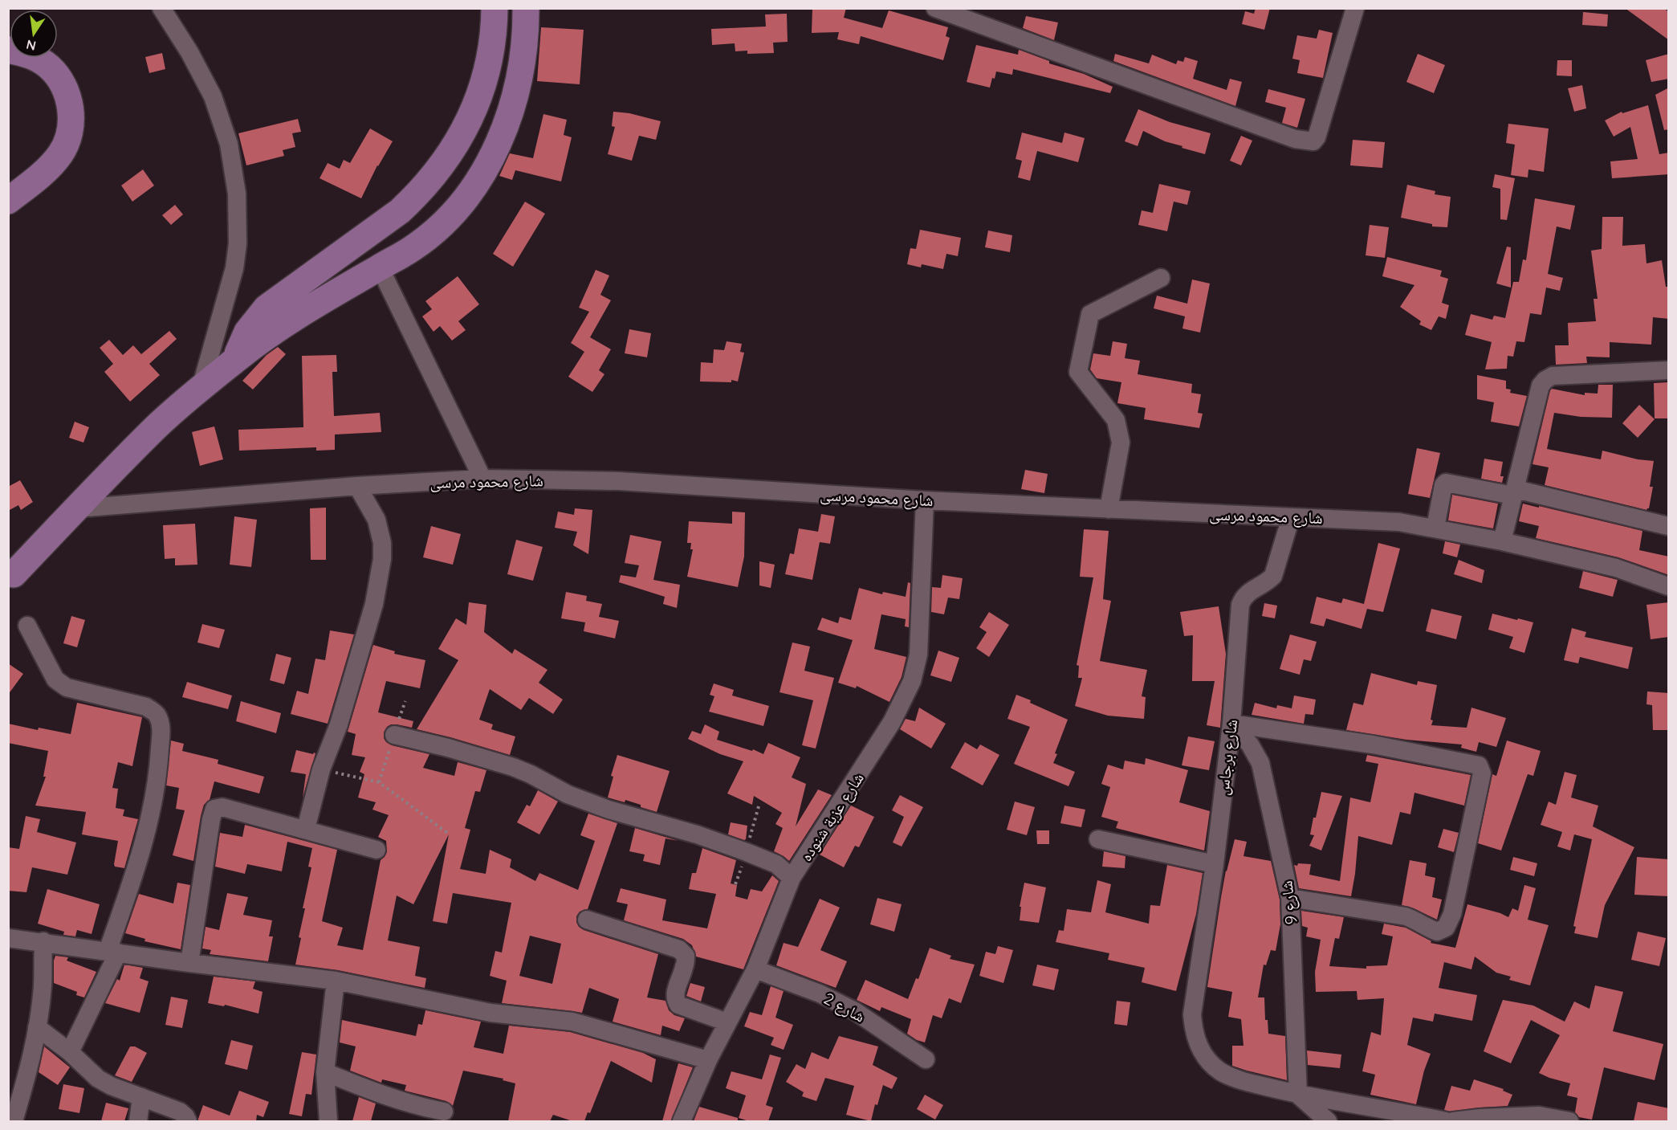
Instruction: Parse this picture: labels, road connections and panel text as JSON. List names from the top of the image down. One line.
{"streets":{"street":["شارع محمود مرسى","شارع برجاس","شارع عزبة شنوده","شارع 9","شارع 2"]},"crossings":[["شارع محمود مرسى","شارع برجاس"],["شارع محمود مرسى","شارع عزبة شنوده"],["شارع برجاس","شارع 9"],["شارع عزبة شنوده","شارع 2"]],"north":"bottom"}
